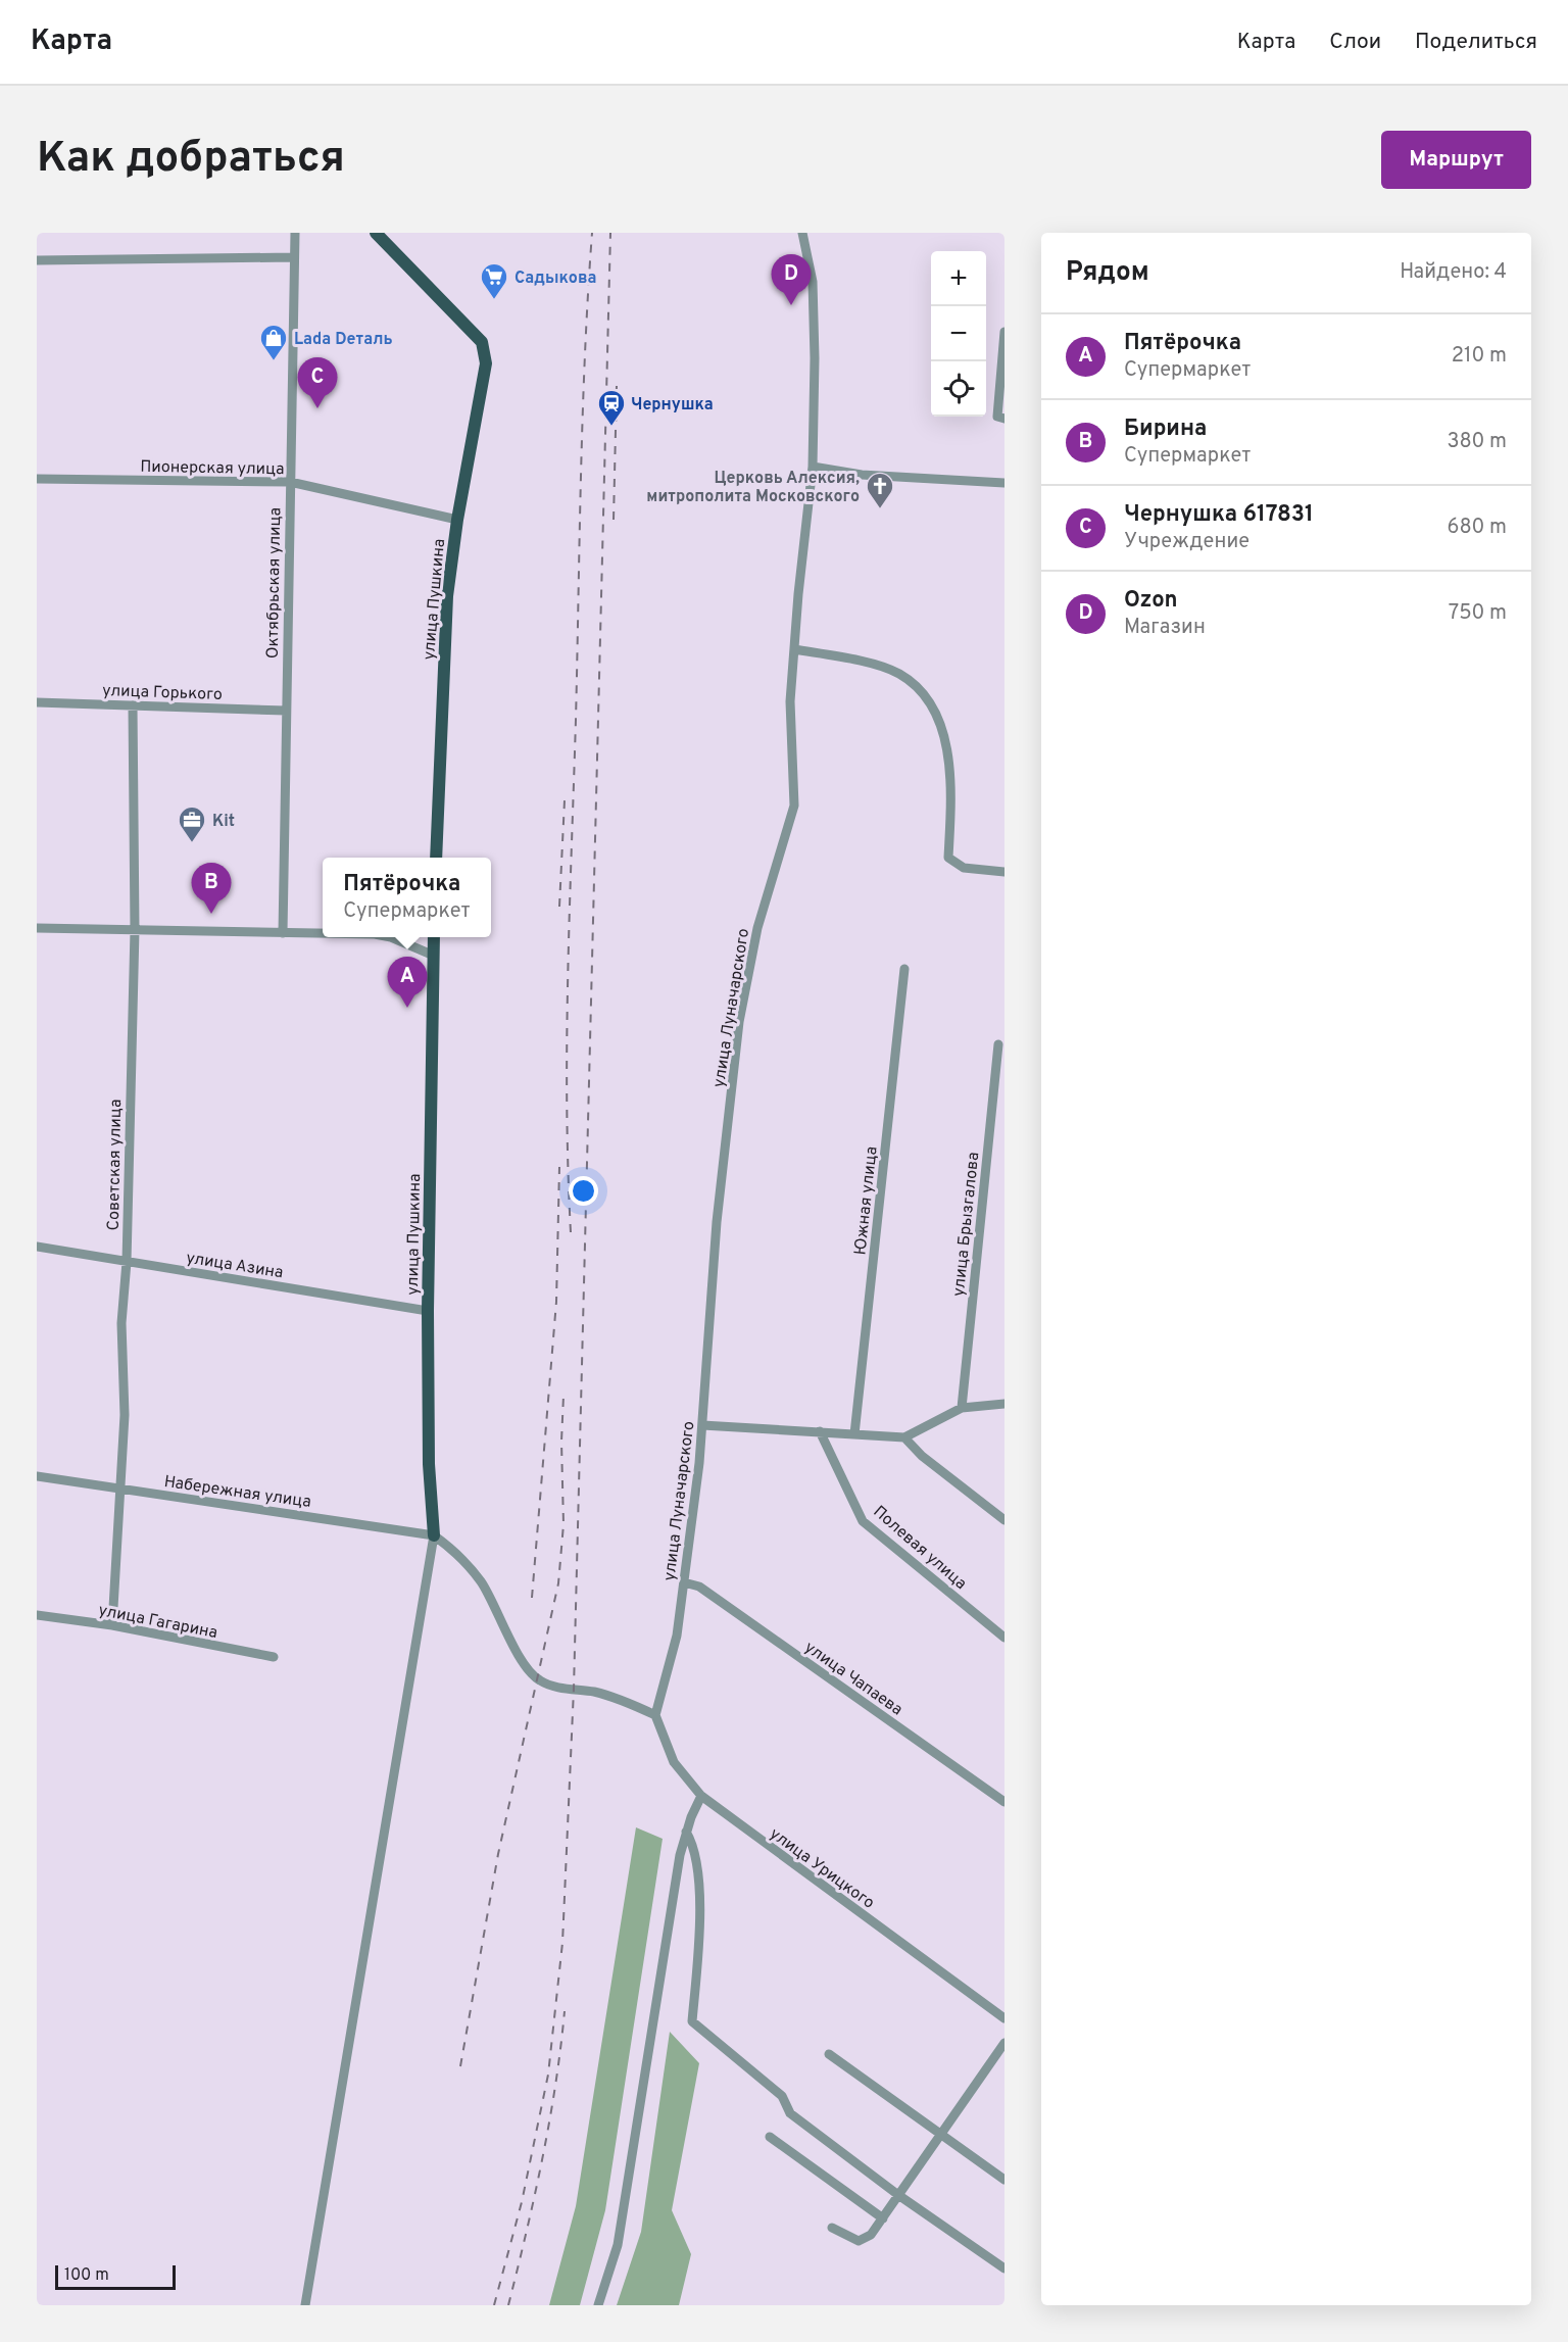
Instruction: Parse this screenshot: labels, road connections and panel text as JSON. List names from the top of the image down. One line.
{"streets":{"main road":["улица Пушкина"],"street":["Пионерская улица","Октябрьская улица","улица Горького","улица Луначарского","Советская улица","Южная улица","улица Брызгалова","улица Азина","Набережная улица","Полевая улица","улица Гагарина","улица Чапаева","улица Урицкого"]},"crossings":[["Пионерская улица","Октябрьская улица"],["Пионерская улица","улица Пушкина"],["Октябрьская улица","улица Горького"],["улица Пушкина","улица Азина"],["улица Пушкина","Набережная улица"],["улица Горького","Советская улица"],["улица Луначарского","улица Чапаева"],["улица Луначарского","улица Урицкого"],["Советская улица","улица Азина"],["Советская улица","Набережная улица"],["Советская улица","улица Гагарина"]],"places":{"supermarket":["Садыкова"],"shop":["Lada Dеталь"],"station":["Чернушка"],"church":["Церковь Алексия, митрополита Московского"],"office":["Kit"]},"scale_bar":"100 m","page":{"header":"Карта","nav":["Карта","Слои","Поделиться"],"buttons":"Маршрут","title":"Как добраться","heading":["Рядом","Найдено: 4"],"map_buttons":["+","−"],"pins":["D","C","B","A"],"list":[{"mark":"A","name":"Пятёрочка","note":"Супермаркет","value":"210 m"},{"mark":"B","name":"Бирина","note":"Супермаркет","value":"380 m"},{"mark":"C","name":"Чернушка 617831","note":"Учреждение","value":"680 m"},{"mark":"D","name":"Ozon","note":"Магазин","value":"750 m"}],"popup":["Пятёрочка","Супермаркет"],"scale":"100 m"}}
